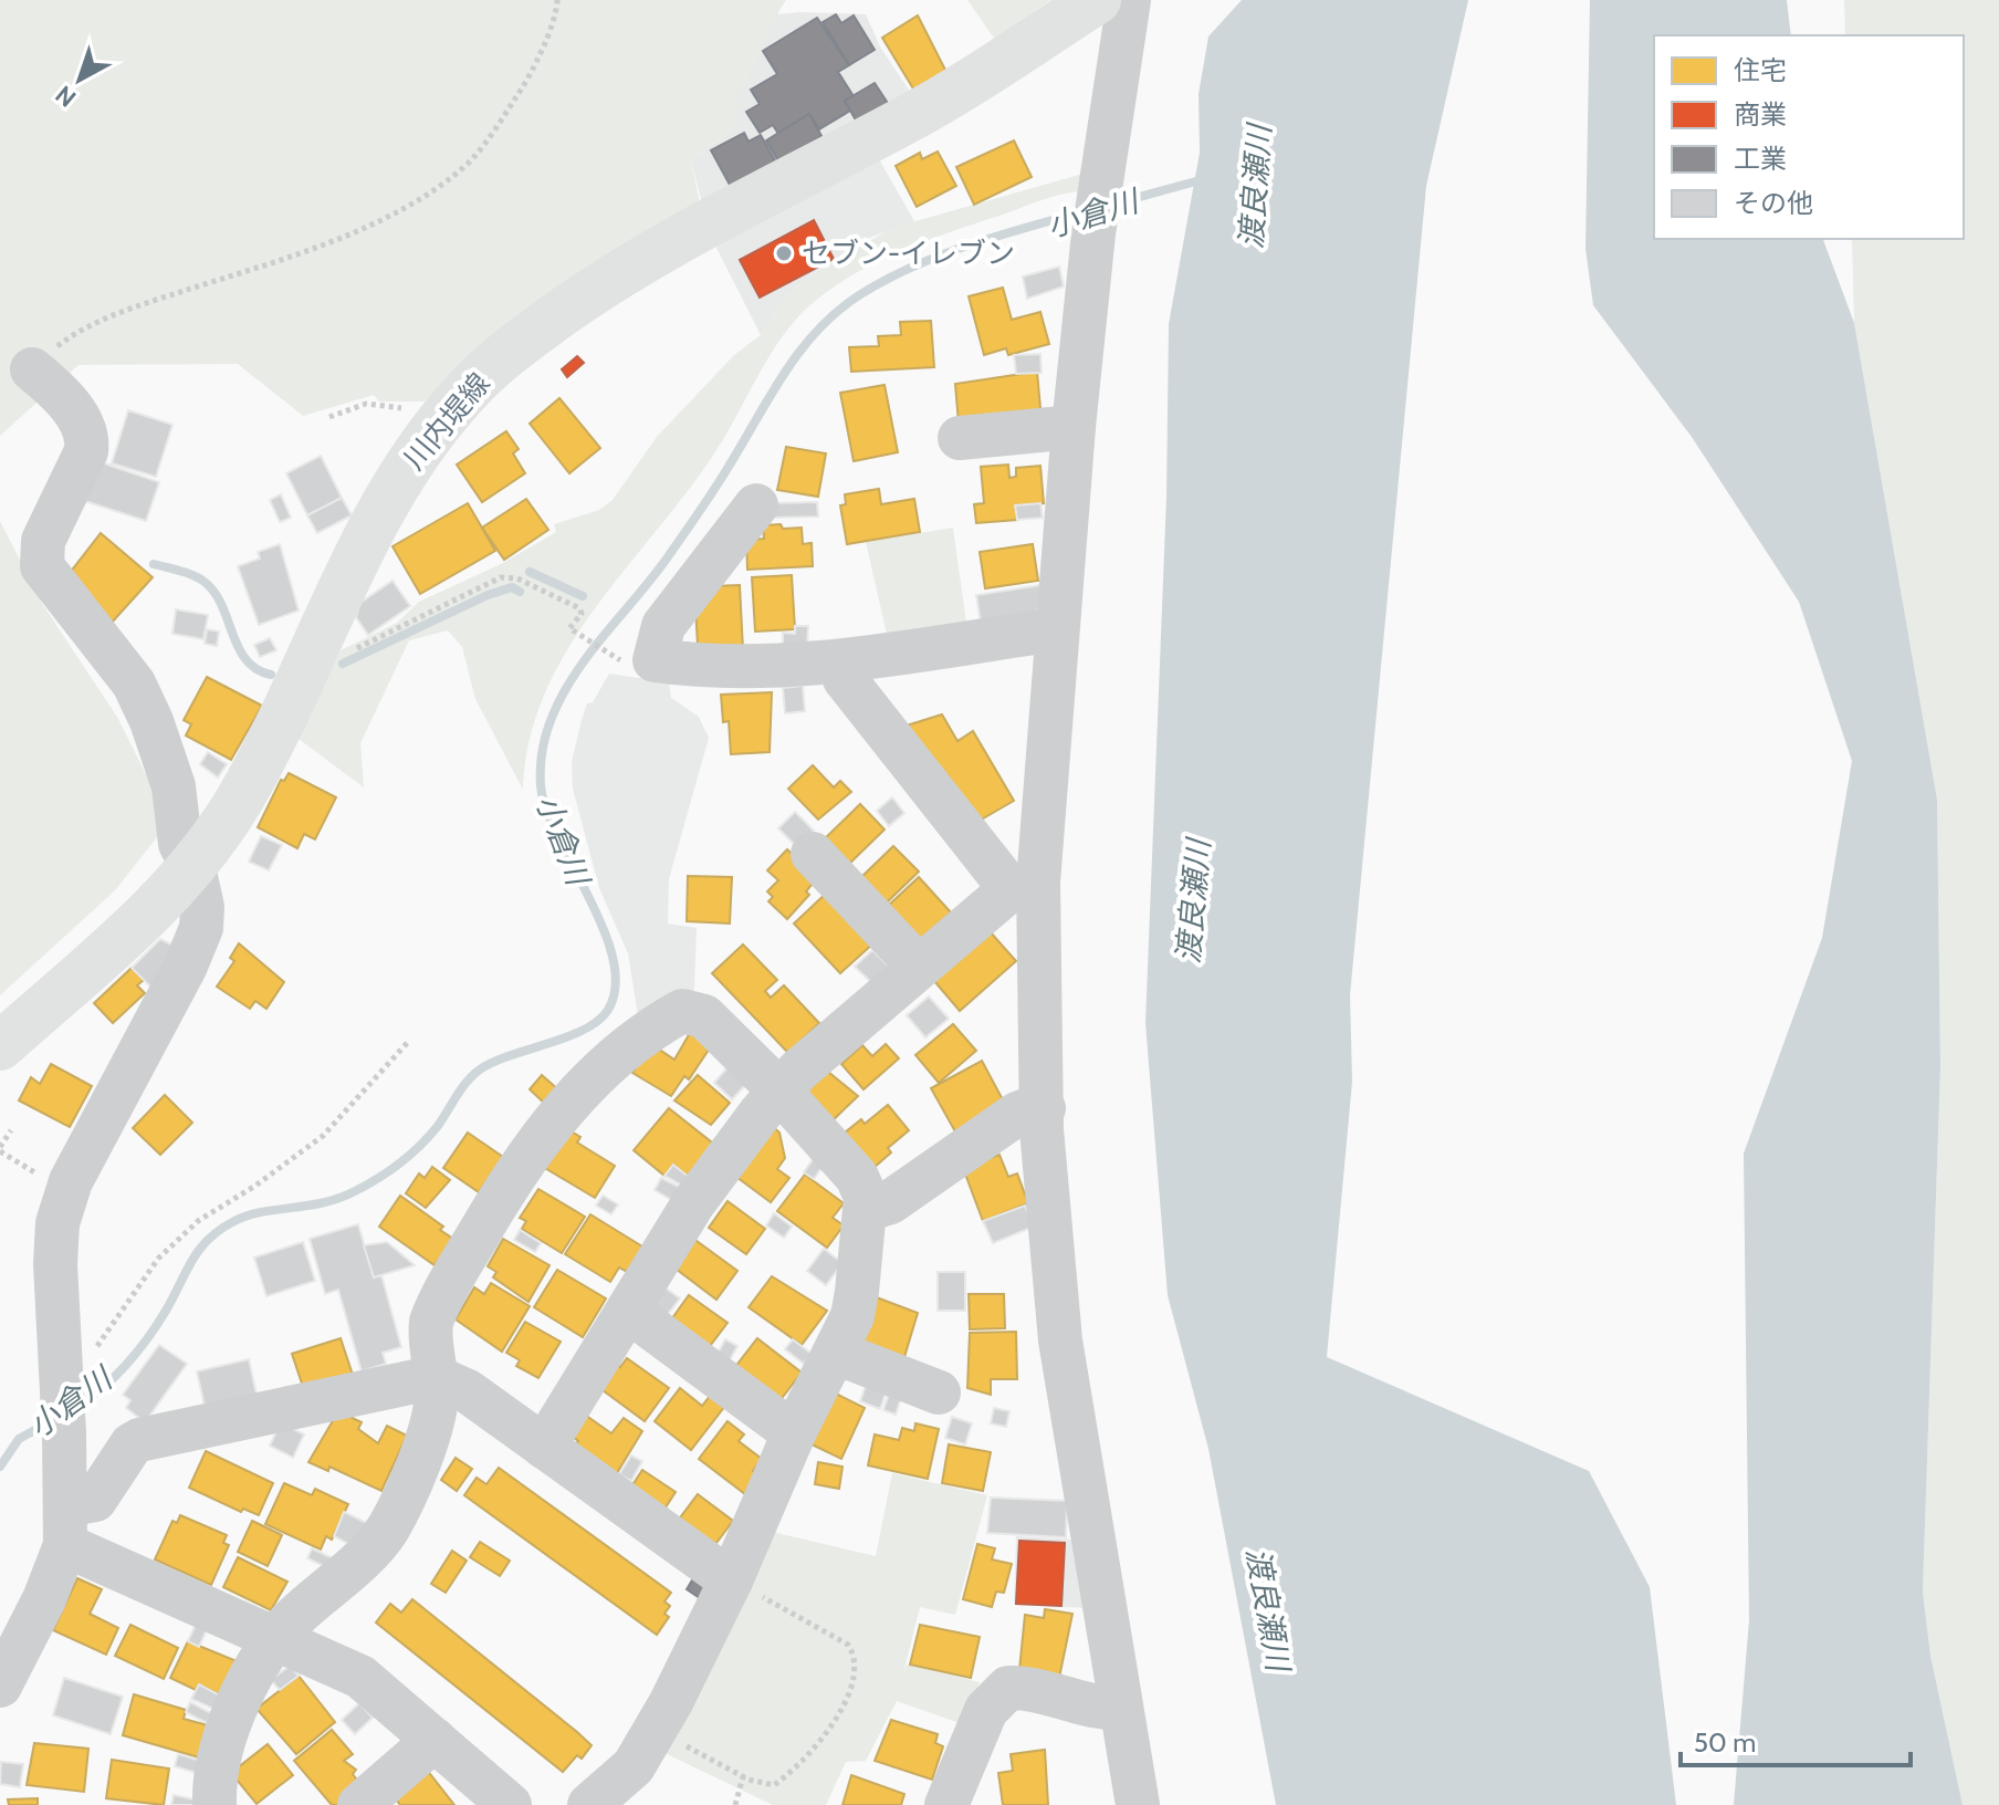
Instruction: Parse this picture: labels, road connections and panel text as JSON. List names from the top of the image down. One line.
{"streets":{"main road":["川内堤線"]},"water":["渡良瀬川","小倉川"],"places":["セブン-イレブン"],"legend":["住宅","商業","工業","その他"],"scale_bar":"50 m","north":"bottom left"}
